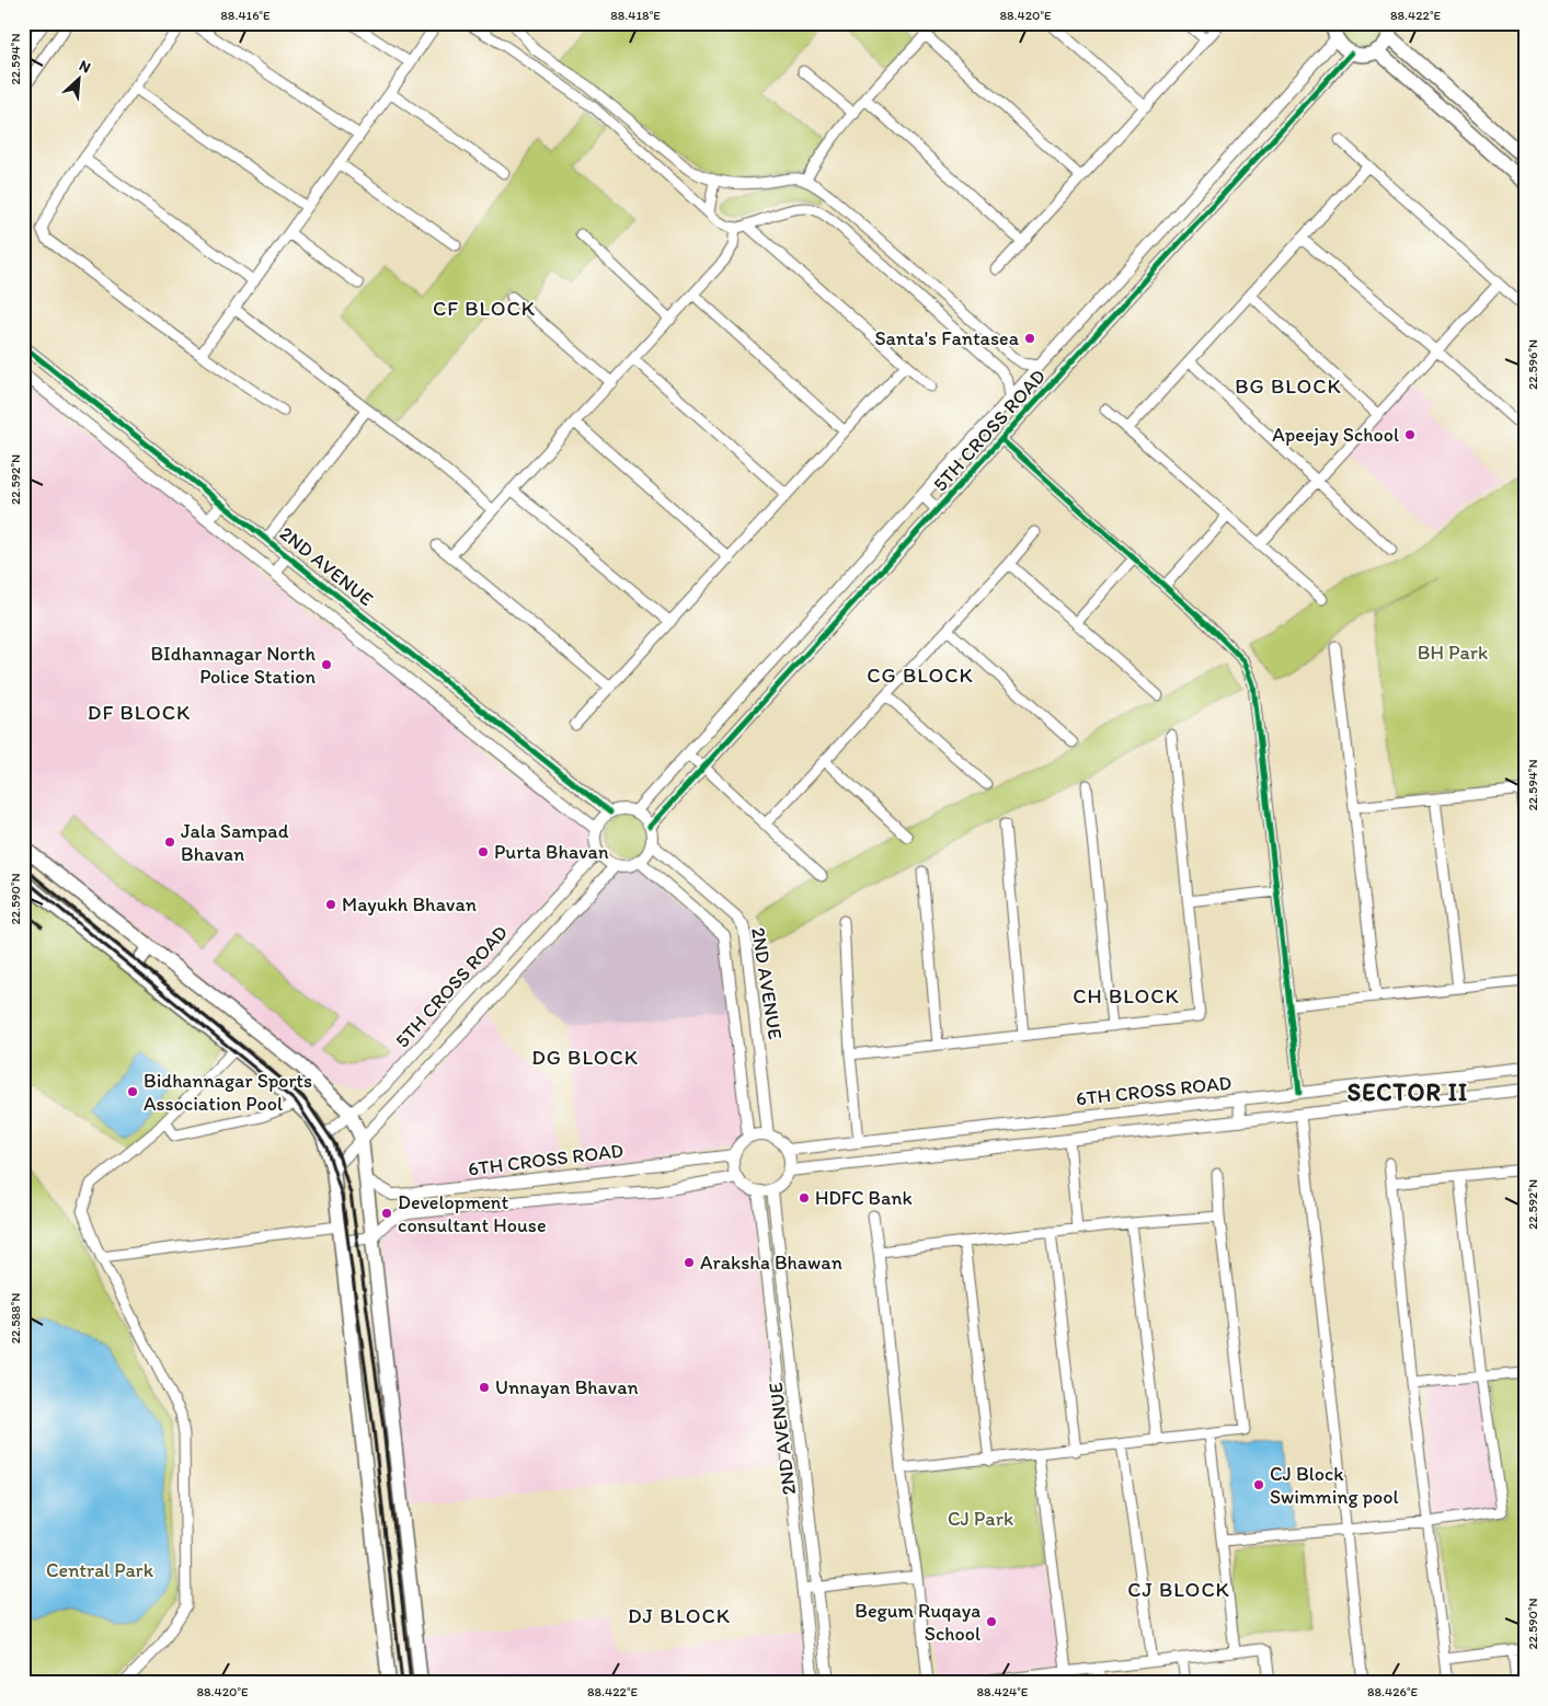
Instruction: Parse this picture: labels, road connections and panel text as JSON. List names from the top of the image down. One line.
{"streets":{"street":["5TH CROSS ROAD","2ND AVENUE","6TH CROSS ROAD"]},"crossings":[["5TH CROSS ROAD","2ND AVENUE"],["2ND AVENUE","6TH CROSS ROAD"]],"districts":["CF BLOCK","BG BLOCK","CG BLOCK","DF BLOCK","CH BLOCK","DG BLOCK","SECTOR II","CJ BLOCK","DJ BLOCK"],"parks":["BH Park","CJ Park","Central Park"],"places":["Santa's Fantasea","Apeejay School","BIdhannagar North Police Station","Jala Sampad Bhavan","Purta Bhavan","Mayukh Bhavan","Bidhannagar Sports Association Pool","HDFC Bank","Development consultant House","Araksha Bhawan","Unnayan Bhavan","CJ Block Swimming pool","Begum Ruqaya School"],"north":"top right","coordinates":["88.416°E","88.418°E","88.420°E","88.422°E","22.594°N","22.596°N","22.592°N","22.590°N","22.588°N","88.424°E","88.426°E"]}
